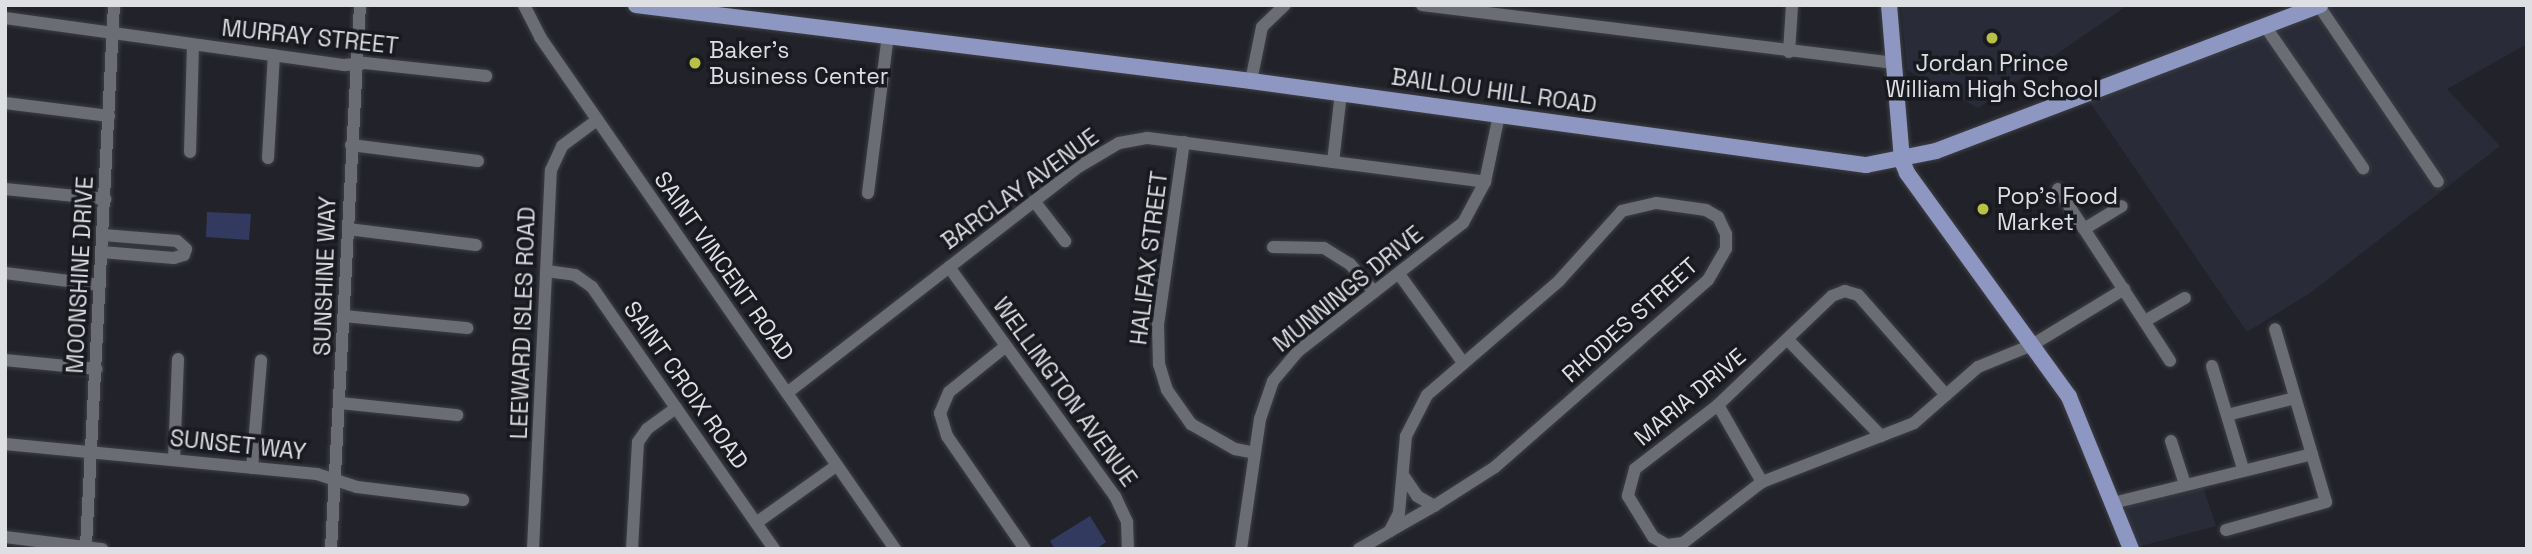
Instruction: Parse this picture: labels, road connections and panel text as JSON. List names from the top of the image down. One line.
{"streets":{"main road":["BAILLOU HILL ROAD"],"street":["MURRAY STREET","BARCLAY AVENUE","HALIFAX STREET","SAINT VINCENT ROAD","MOONSHINE DRIVE","SUNSHINE WAY","MUNNINGS DRIVE","RHODES STREET","LEEWARD ISLES ROAD","SAINT CROIX ROAD","WELLINGTON AVENUE","MARIA DRIVE","SUNSET WAY"]},"crossings":[["MURRAY STREET","MOONSHINE DRIVE"],["MURRAY STREET","SUNSHINE WAY"],["BAILLOU HILL ROAD","MUNNINGS DRIVE"],["BARCLAY AVENUE","HALIFAX STREET"],["BARCLAY AVENUE","SAINT VINCENT ROAD"],["BARCLAY AVENUE","MUNNINGS DRIVE"],["BARCLAY AVENUE","WELLINGTON AVENUE"],["HALIFAX STREET","MUNNINGS DRIVE"],["SAINT VINCENT ROAD","LEEWARD ISLES ROAD"],["MOONSHINE DRIVE","SUNSET WAY"],["SUNSHINE WAY","SUNSET WAY"],["LEEWARD ISLES ROAD","SAINT CROIX ROAD"]],"places":["Jordan Prince William High School","Baker's Business Center","Pop's Food Market"]}
